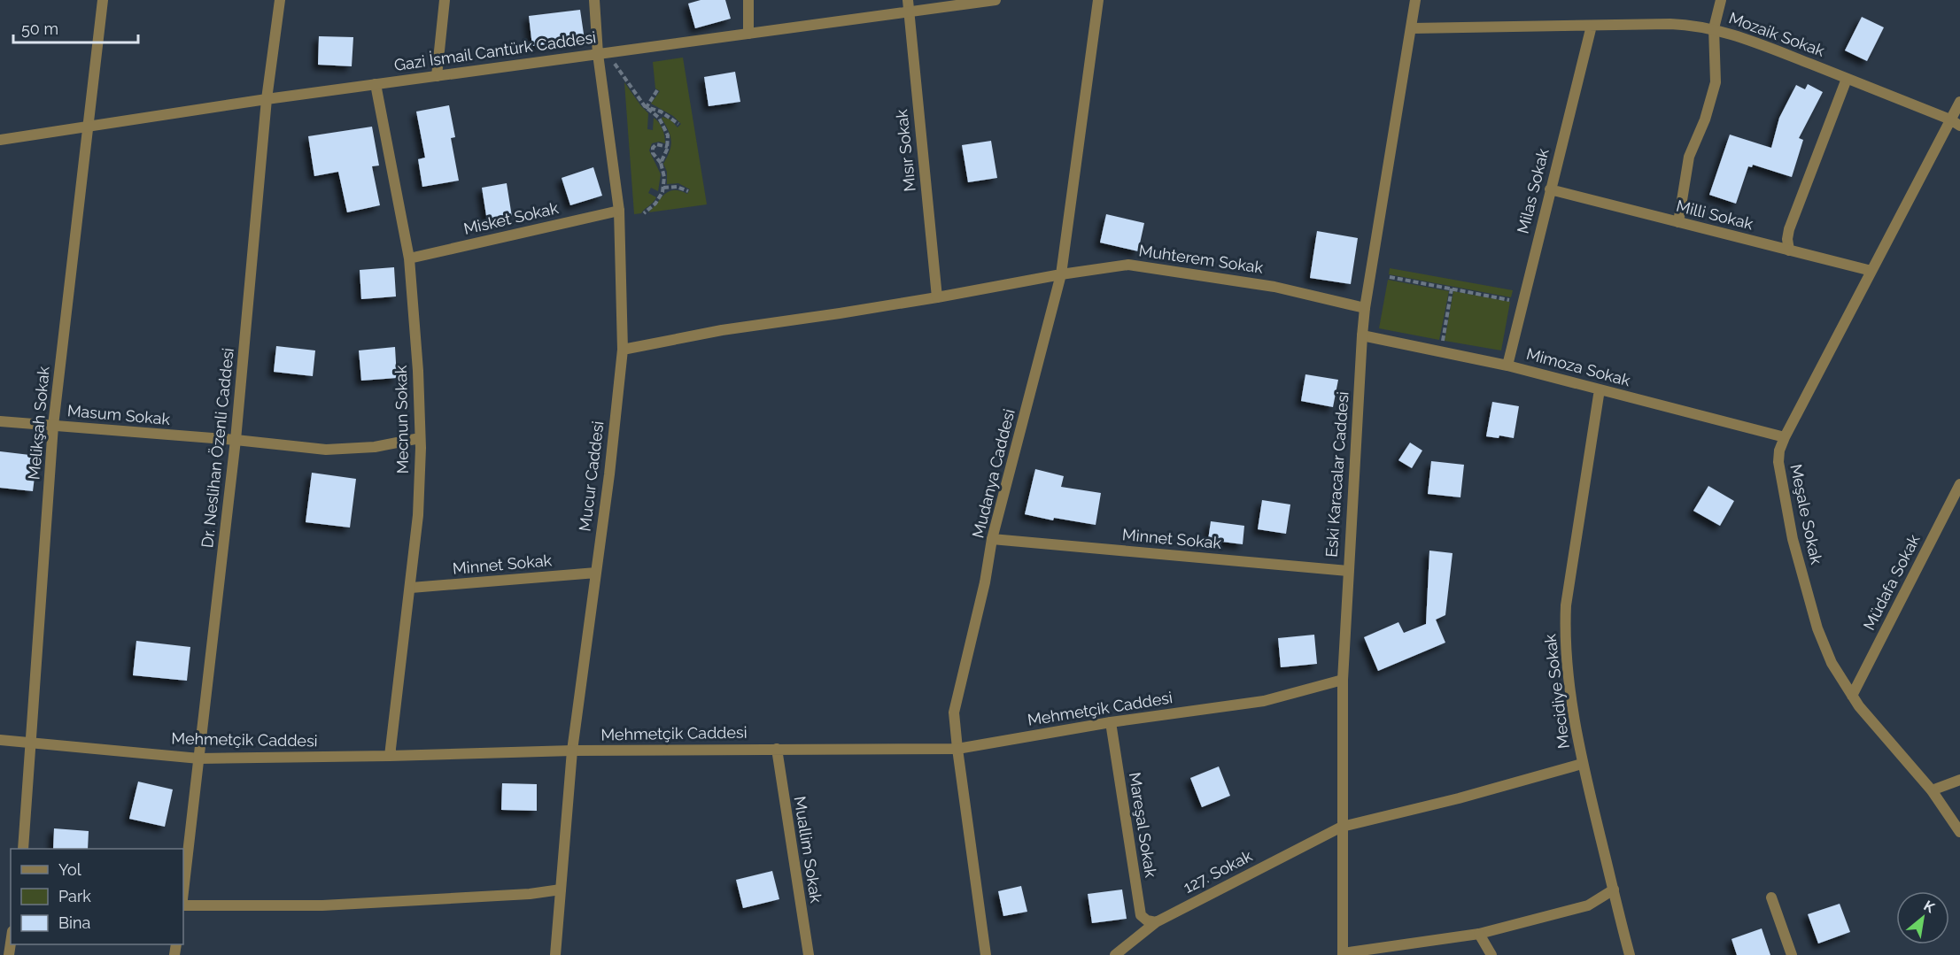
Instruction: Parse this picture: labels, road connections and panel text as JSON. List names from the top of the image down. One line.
{"streets":{"street":["Mozaik Sokak","Gazi İsmail Cantürk Caddesi","Mısır Sokak","Milas Sokak","Milli Sokak","Misket Sokak","Muhterem Sokak","Mimoza Sokak","Masum Sokak","Mecnun Sokak","Melikşah Sokak","Dr. Neslihan Özenli Caddesi","Mudanya Caddesi","Eski Karacalar Caddesi","Mucur Caddesi","Meşale Sokak","Minnet Sokak","Müdafa Sokak","Mecidiye Sokak","Mehmetçik Caddesi","Mareşal Sokak","Muallim Sokak","127. Sokak"]},"crossings":[["Mozaik Sokak","Milas Sokak"],["Mozaik Sokak","Eski Karacalar Caddesi"],["Mozaik Sokak","Meşale Sokak"],["Gazi İsmail Cantürk Caddesi","Mısır Sokak"],["Gazi İsmail Cantürk Caddesi","Mecnun Sokak"],["Gazi İsmail Cantürk Caddesi","Melikşah Sokak"],["Gazi İsmail Cantürk Caddesi","Dr. Neslihan Özenli Caddesi"],["Gazi İsmail Cantürk Caddesi","Mucur Caddesi"],["Mısır Sokak","Muhterem Sokak"],["Milas Sokak","Milli Sokak"],["Milas Sokak","Mimoza Sokak"],["Milli Sokak","Meşale Sokak"],["Misket Sokak","Mecnun Sokak"],["Misket Sokak","Mucur Caddesi"],["Muhterem Sokak","Mudanya Caddesi"],["Muhterem Sokak","Eski Karacalar Caddesi"],["Muhterem Sokak","Mucur Caddesi"],["Mimoza Sokak","Eski Karacalar Caddesi"],["Mimoza Sokak","Meşale Sokak"],["Mimoza Sokak","Mecidiye Sokak"],["Masum Sokak","Mecnun Sokak"],["Masum Sokak","Melikşah Sokak"],["Masum Sokak","Dr. Neslihan Özenli Caddesi"],["Mecnun Sokak","Minnet Sokak"],["Mecnun Sokak","Mehmetçik Caddesi"],["Melikşah Sokak","Mehmetçik Caddesi"],["Dr. Neslihan Özenli Caddesi","Mehmetçik Caddesi"],["Mudanya Caddesi","Minnet Sokak"],["Mudanya Caddesi","Mehmetçik Caddesi"],["Eski Karacalar Caddesi","Minnet Sokak"],["Eski Karacalar Caddesi","Mehmetçik Caddesi"],["Eski Karacalar Caddesi","127. Sokak"],["Mucur Caddesi","Minnet Sokak"],["Mucur Caddesi","Mehmetçik Caddesi"],["Meşale Sokak","Müdafa Sokak"],["Mecidiye Sokak","127. Sokak"],["Mehmetçik Caddesi","Mareşal Sokak"],["Mehmetçik Caddesi","Muallim Sokak"],["Mareşal Sokak","127. Sokak"]],"legend":["Yol","Park","Bina"],"scale_bar":"50 m","north":"top right"}
